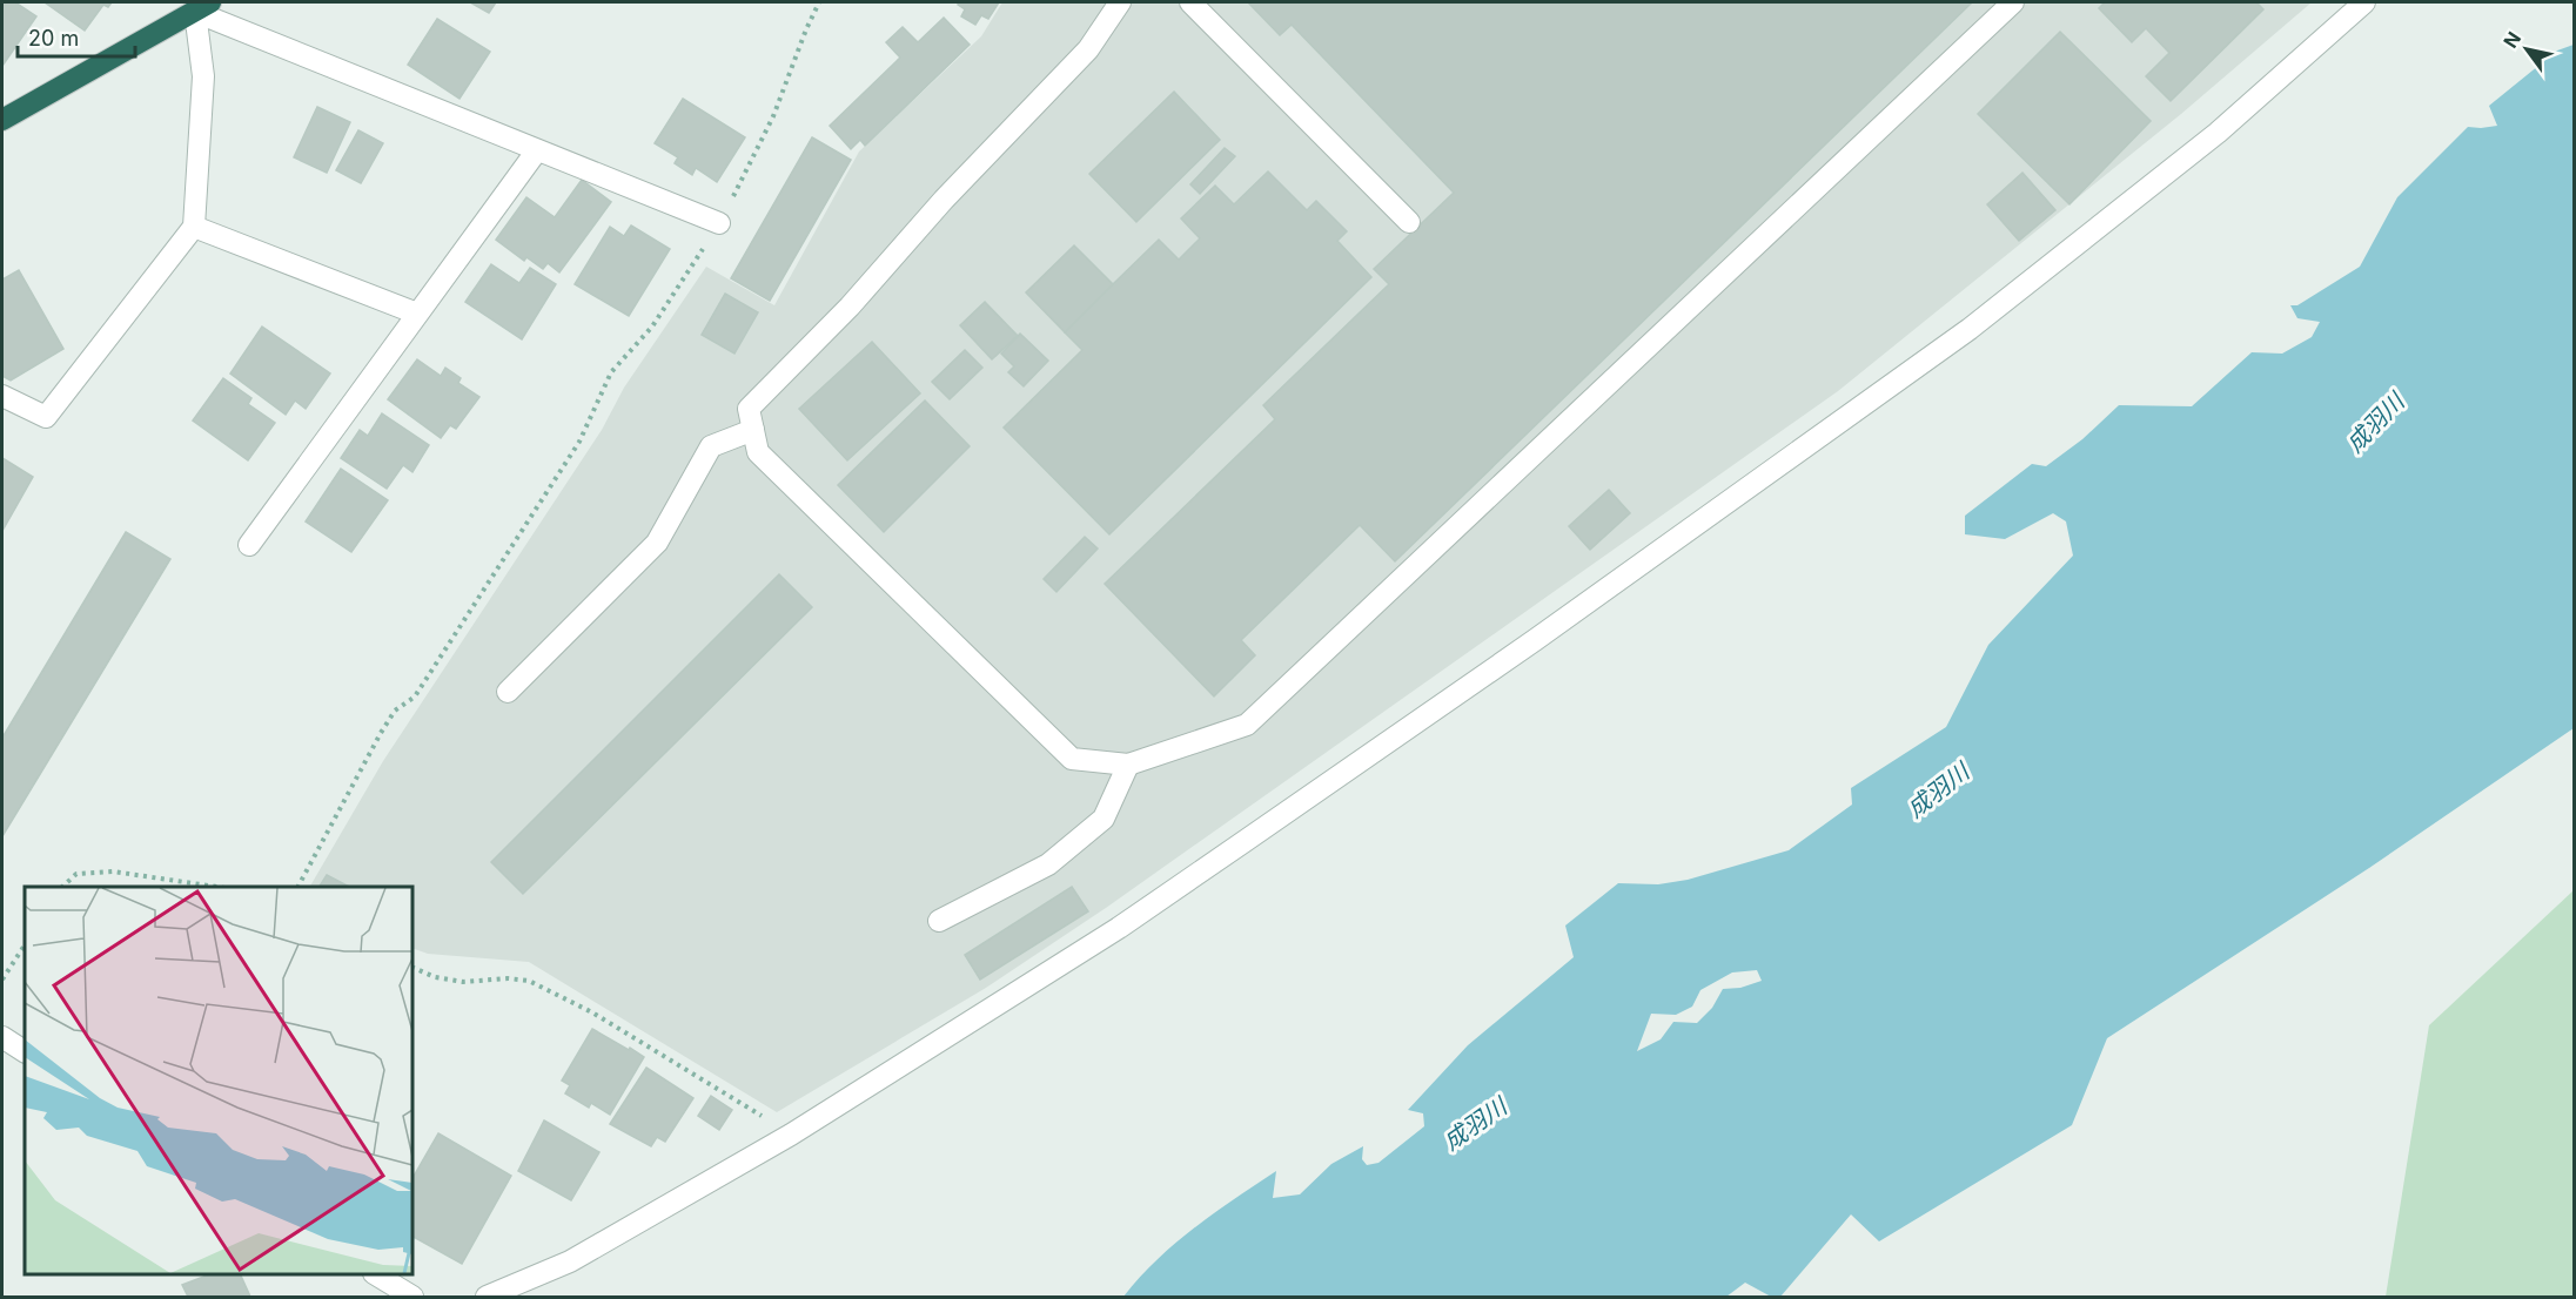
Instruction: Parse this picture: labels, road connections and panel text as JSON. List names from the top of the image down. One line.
{"water":["成羽川"],"scale_bar":"20 m","north":"top left"}
